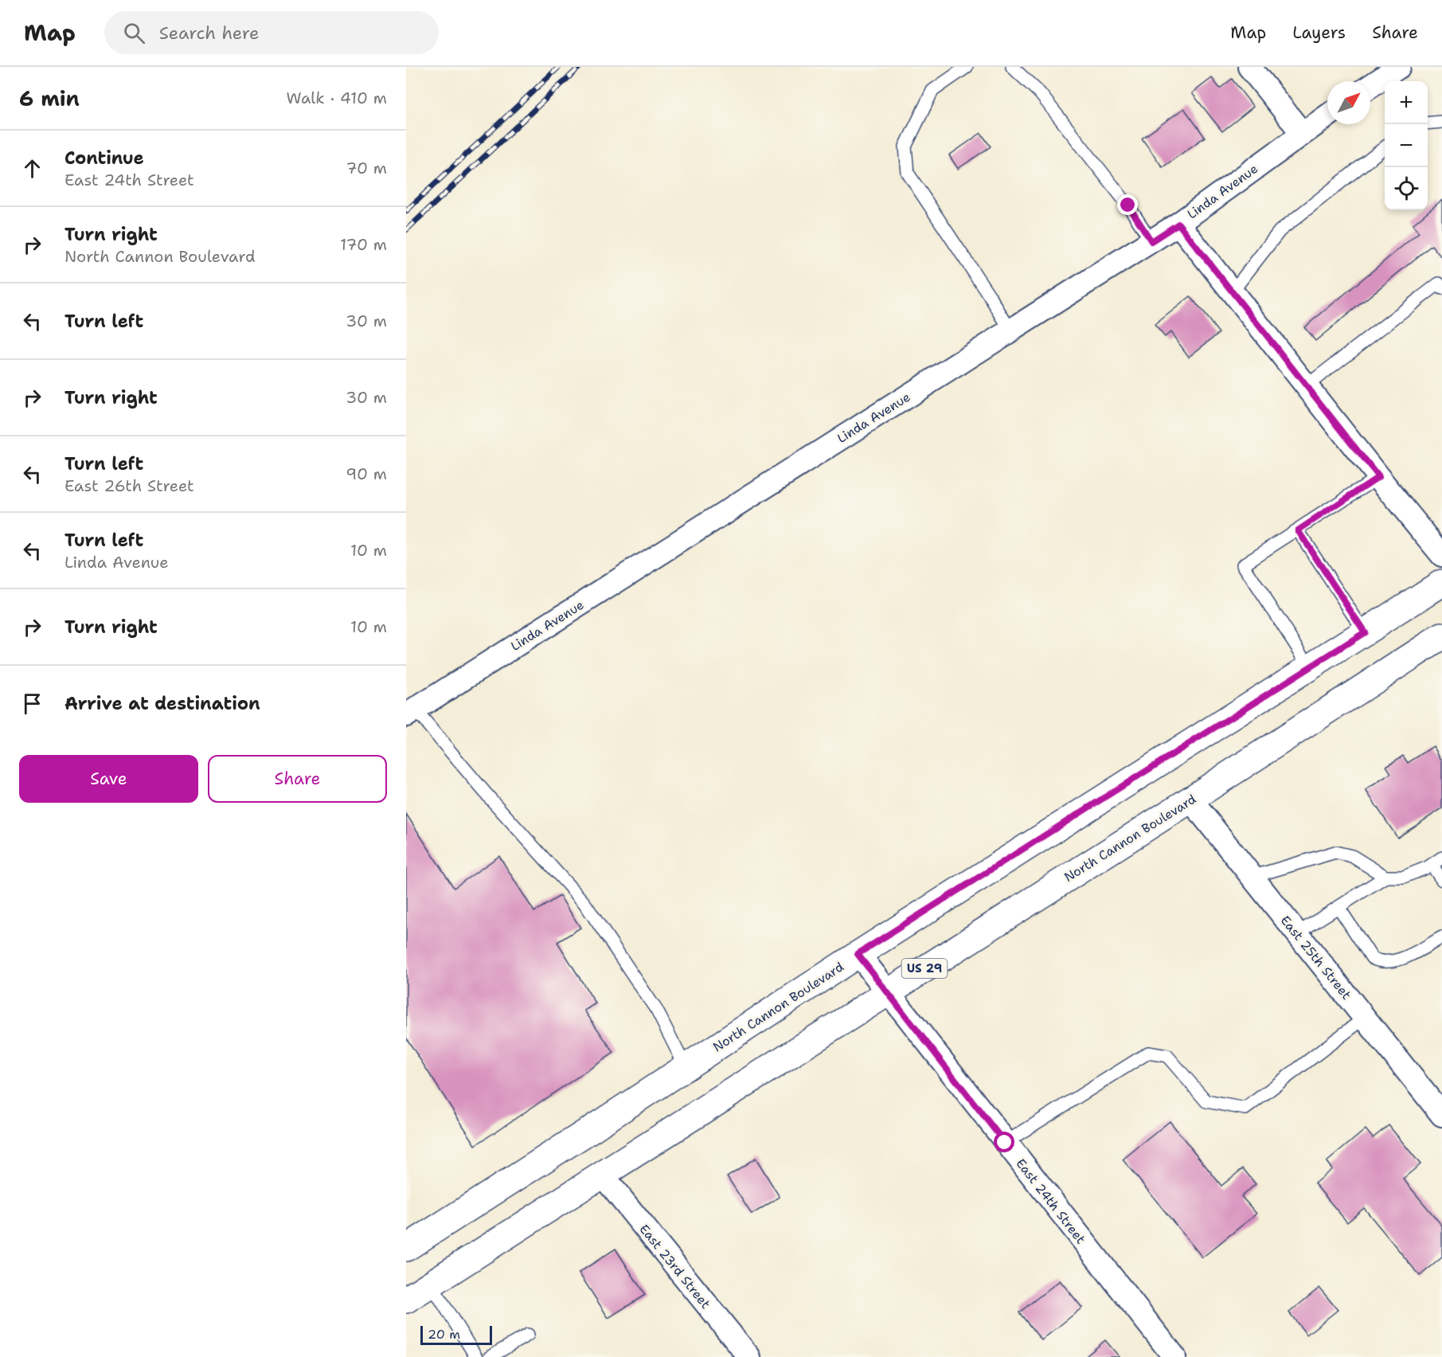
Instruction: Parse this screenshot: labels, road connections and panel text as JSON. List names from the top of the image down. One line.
{"streets":{"main road":["North Cannon Boulevard","US 29"],"street":["Linda Avenue","East 25th Street","East 24th Street","East 23rd Street"]},"crossings":[["North Cannon Boulevard","East 25th Street"],["North Cannon Boulevard","East 24th Street"],["North Cannon Boulevard","East 23rd Street"]],"scale_bar":"20 m","north":"top right","page":{"header":"Map","search":"Search here","nav":["Map","Layers","Share"],"heading":["6 min","Walk · 410 m"],"map_buttons":["+","−"],"list":[["Continue","East 24th Street","70 m"],["Turn right","North Cannon Boulevard","170 m"],["Turn left","30 m"],["Turn right","30 m"],["Turn left","East 26th Street","90 m"],["Turn left","Linda Avenue","10 m"],["Turn right","10 m"],"Arrive at destination"],"buttons":["Save","Share"],"scale":"20 m"}}
